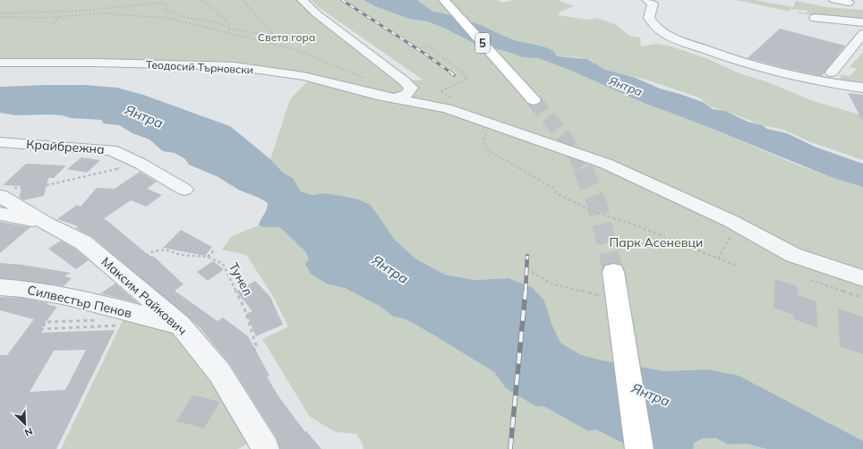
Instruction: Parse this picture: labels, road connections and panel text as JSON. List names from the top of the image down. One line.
{"streets":{"main road":["5"],"street":["Теодосий Търновски","Крайбрежна","Максим Райкович","Силвестър Пенов"],"path":["Тунел"]},"crossings":[["Тунел","Максим Райкович"],["Максим Райкович","Силвестър Пенов"]],"water":["Янтра"],"parks":["Света гора","Парк Асеневци"],"north":"bottom right"}
